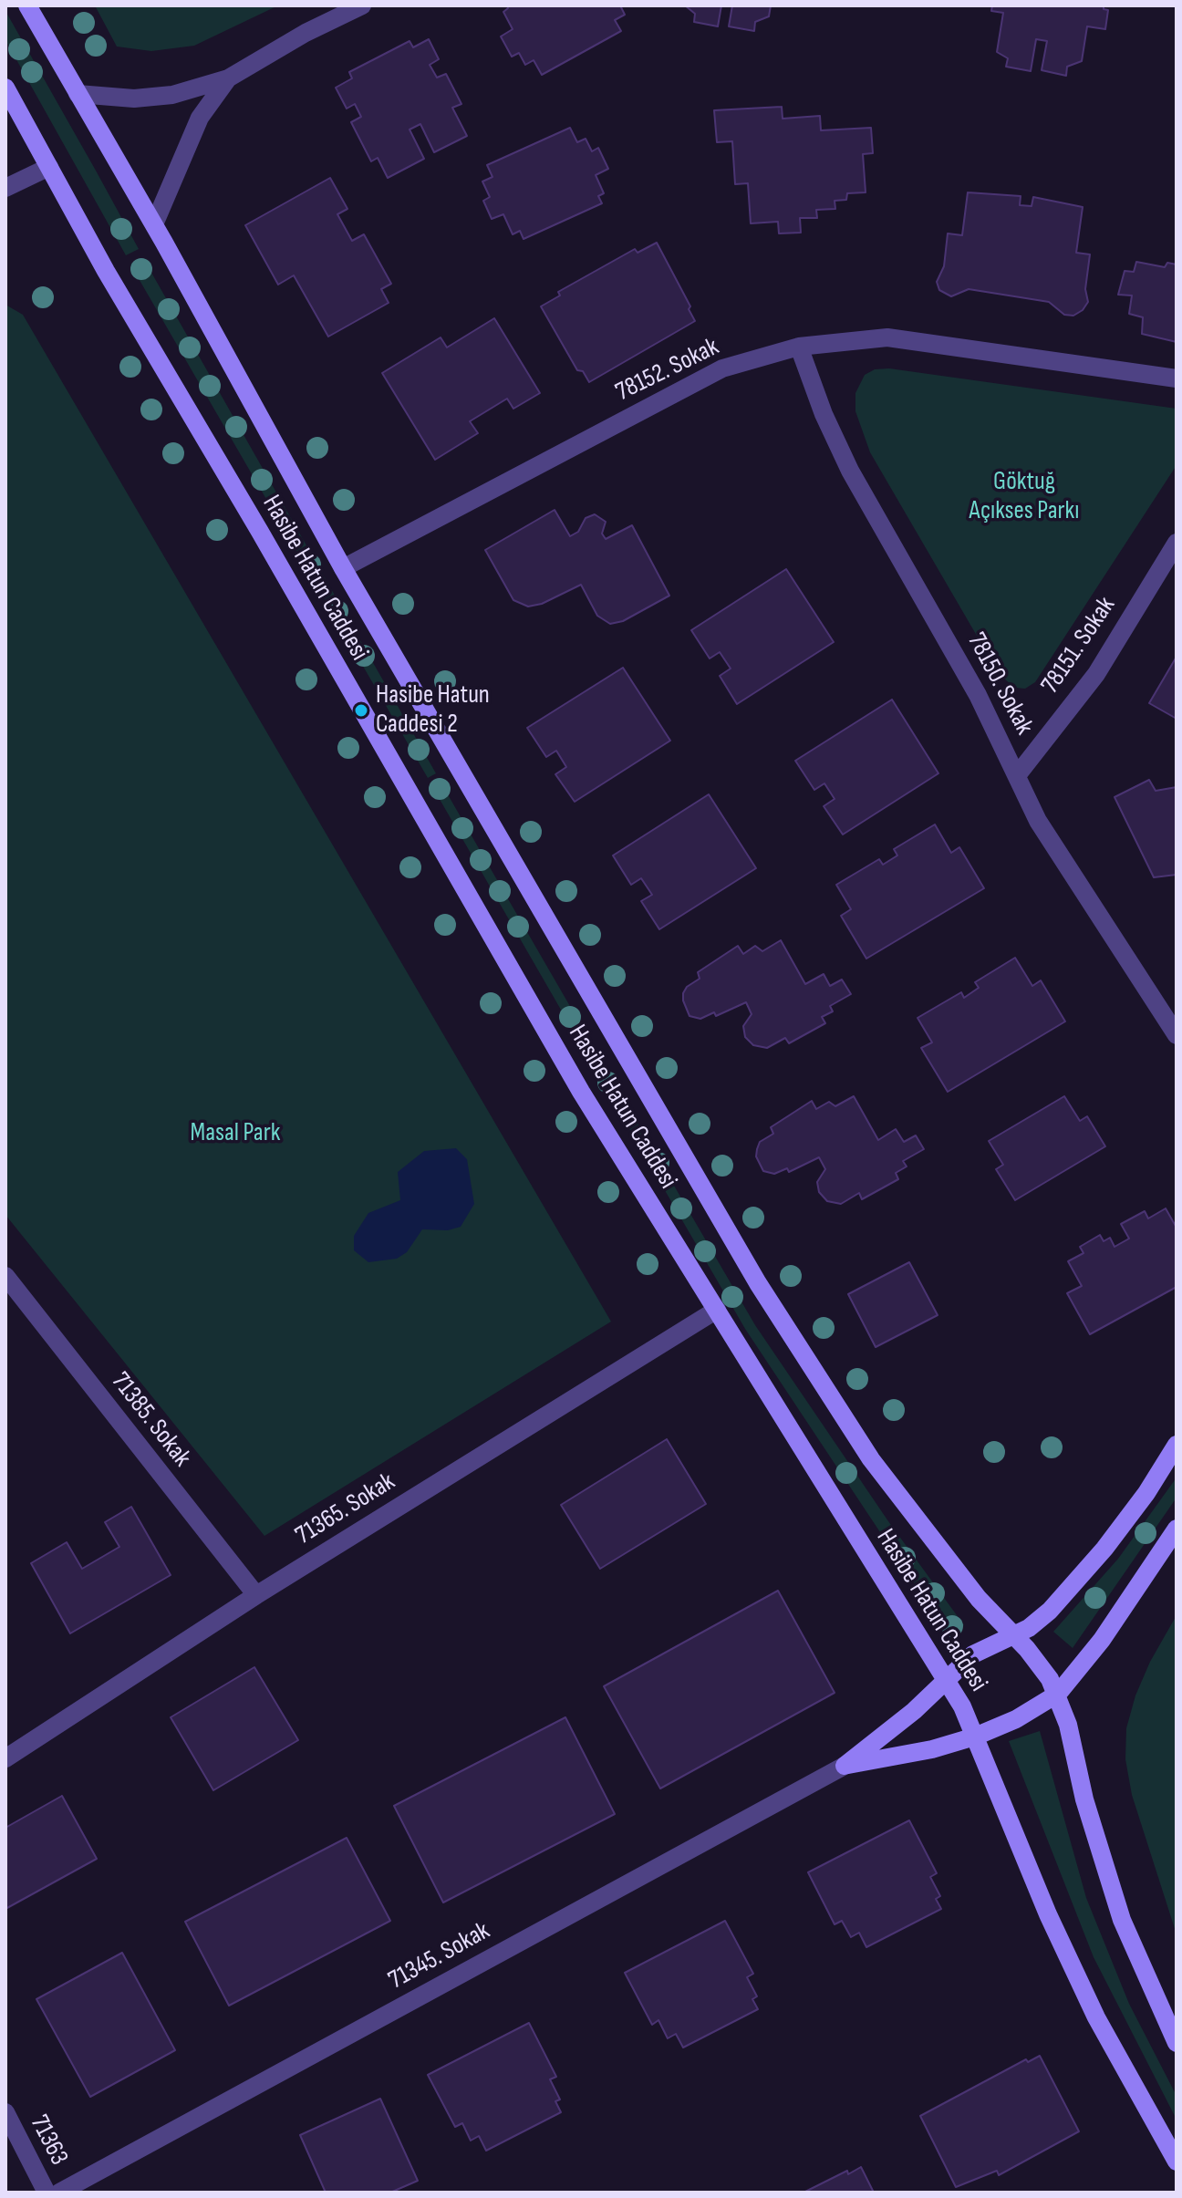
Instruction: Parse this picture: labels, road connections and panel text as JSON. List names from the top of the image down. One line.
{"streets":{"main road":["Hasibe Hatun Caddesi"],"street":["78152. Sokak","78151. Sokak","78150. Sokak","71385. Sokak","71365. Sokak","71345. Sokak","71363"]},"crossings":[["78152. Sokak","Hasibe Hatun Caddesi"],["78152. Sokak","78150. Sokak"],["Hasibe Hatun Caddesi","71365. Sokak"],["78151. Sokak","78150. Sokak"],["71385. Sokak","71365. Sokak"]],"parks":["Göktuğ Açıkses Parkı","Masal Park"],"places":["Hasibe Hatun Caddesi 2"]}
